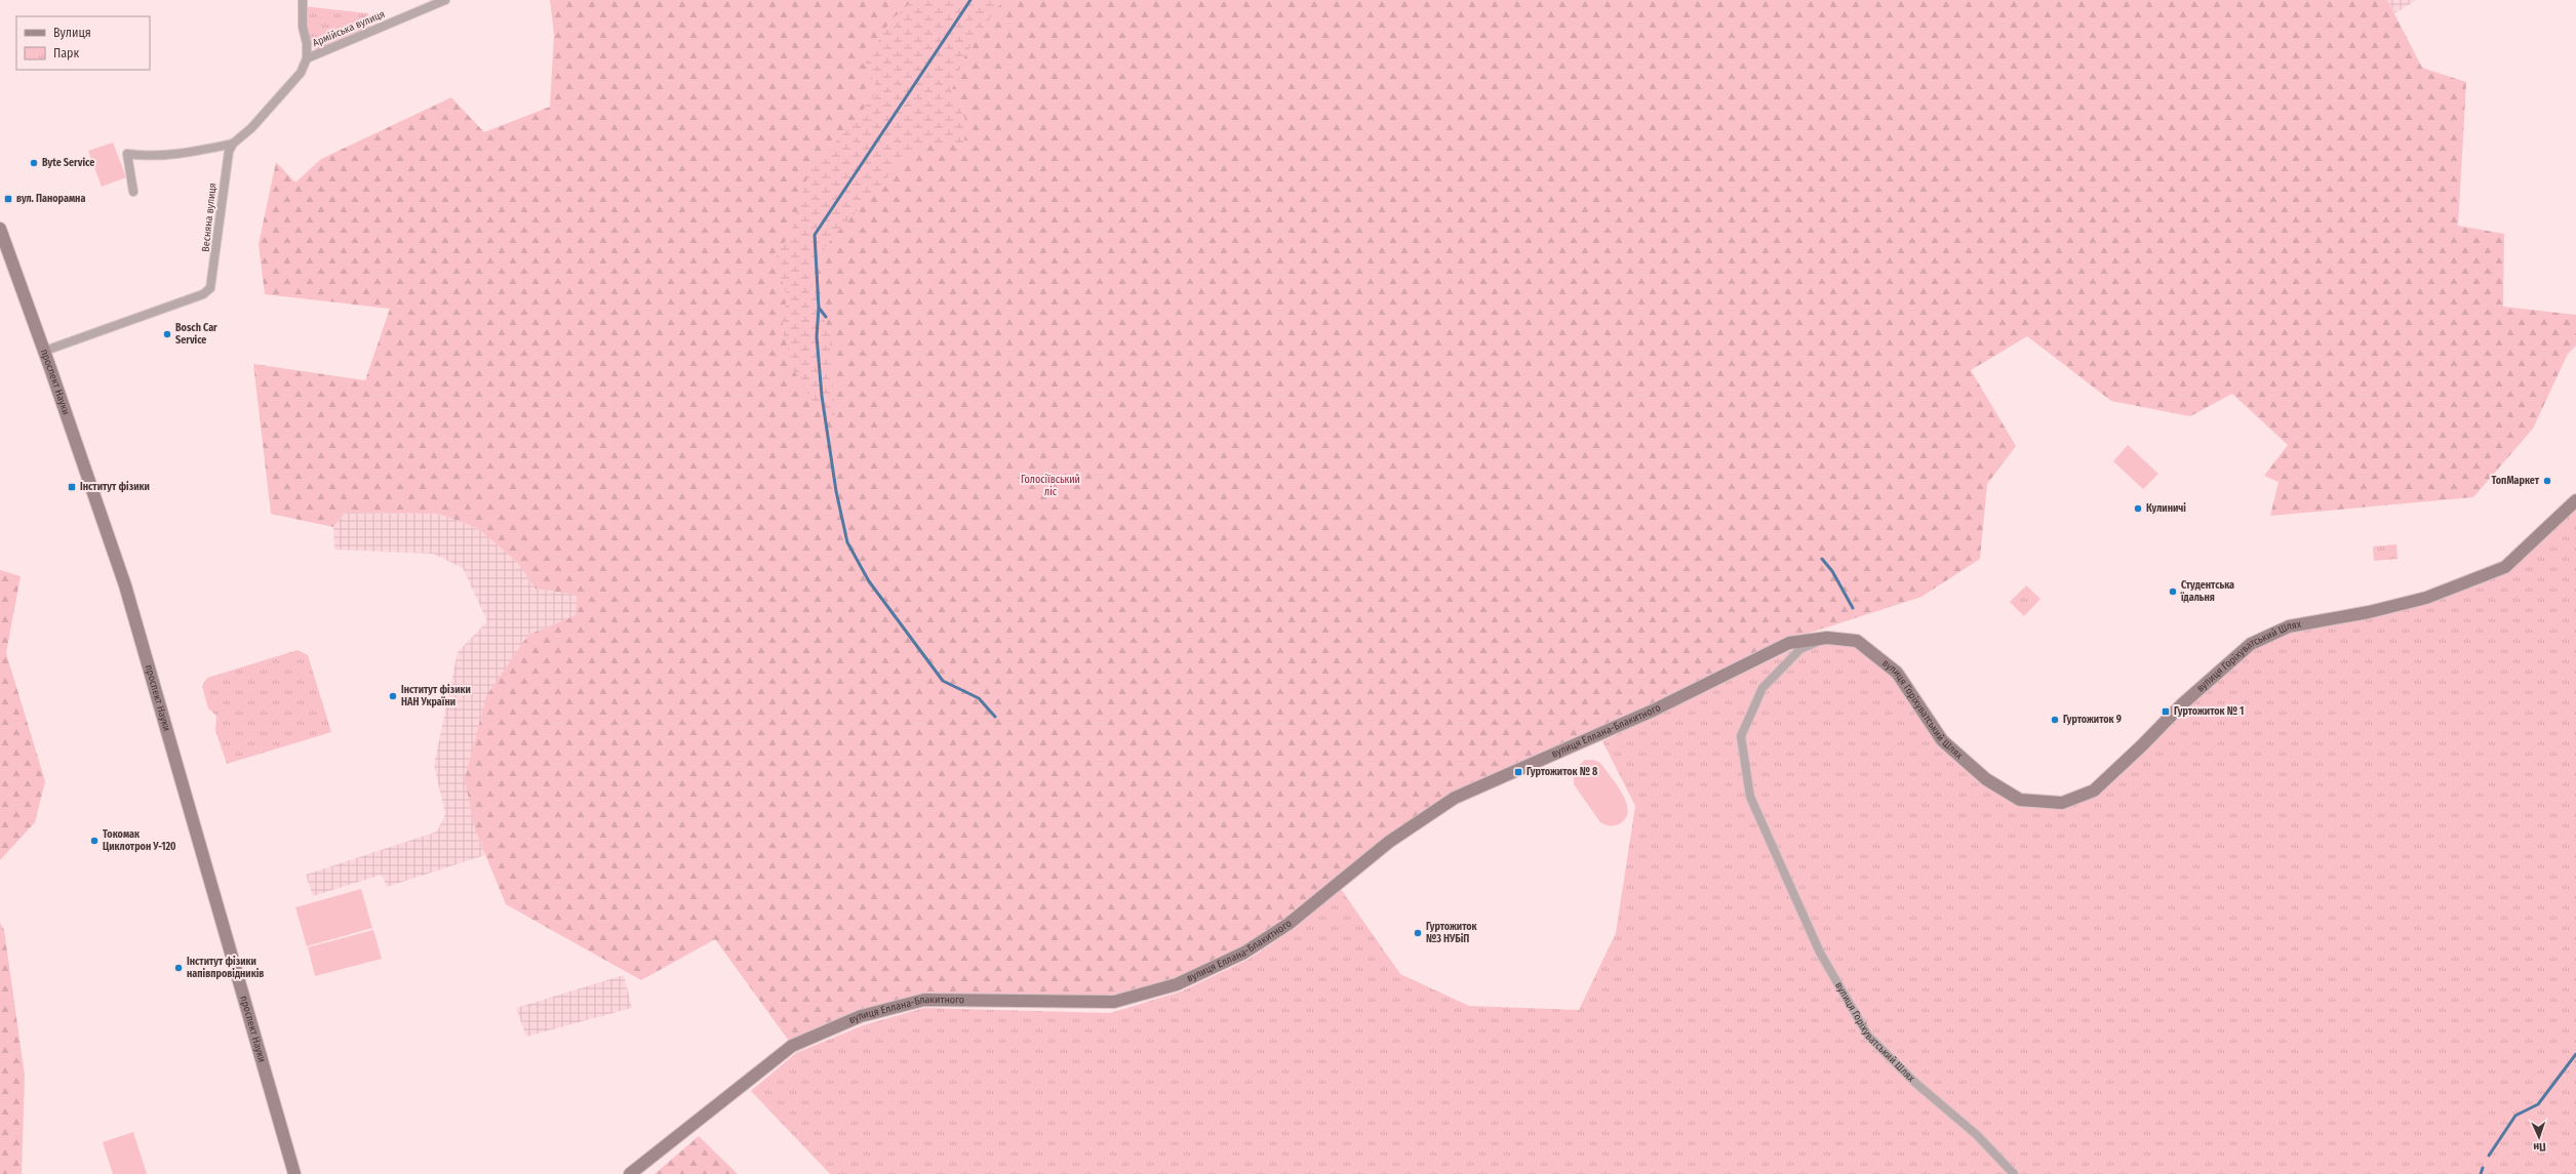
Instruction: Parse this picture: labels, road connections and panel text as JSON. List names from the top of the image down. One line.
{"streets":{"street":["Армійська вулиця","Весняна вулиця","проспект Науки","вулиця Горіхуватський Шлях","вулиця Еллана-Блакитного"]},"crossings":[["Весняна вулиця","проспект Науки"],["вулиця Горіхуватський Шлях","вулиця Еллана-Блакитного"]],"parks":["Голосіївський ліс"],"places":{"other":["Byte Service","Bosch Car Service","ТопМаркет","Кулиничі","Студентська їдальня","Інститут фізики НАН України","Гуртожиток 9","Токомак Циклотрон У-120","Гуртожиток №3 НУБіП","Інститут фізики напівпровідників"],"transit":["вул. Панорамна","Інститут фізики","Гуртожиток № 1","Гуртожиток № 8"]},"legend":["Вулиця","Парк"],"north":"bottom"}
